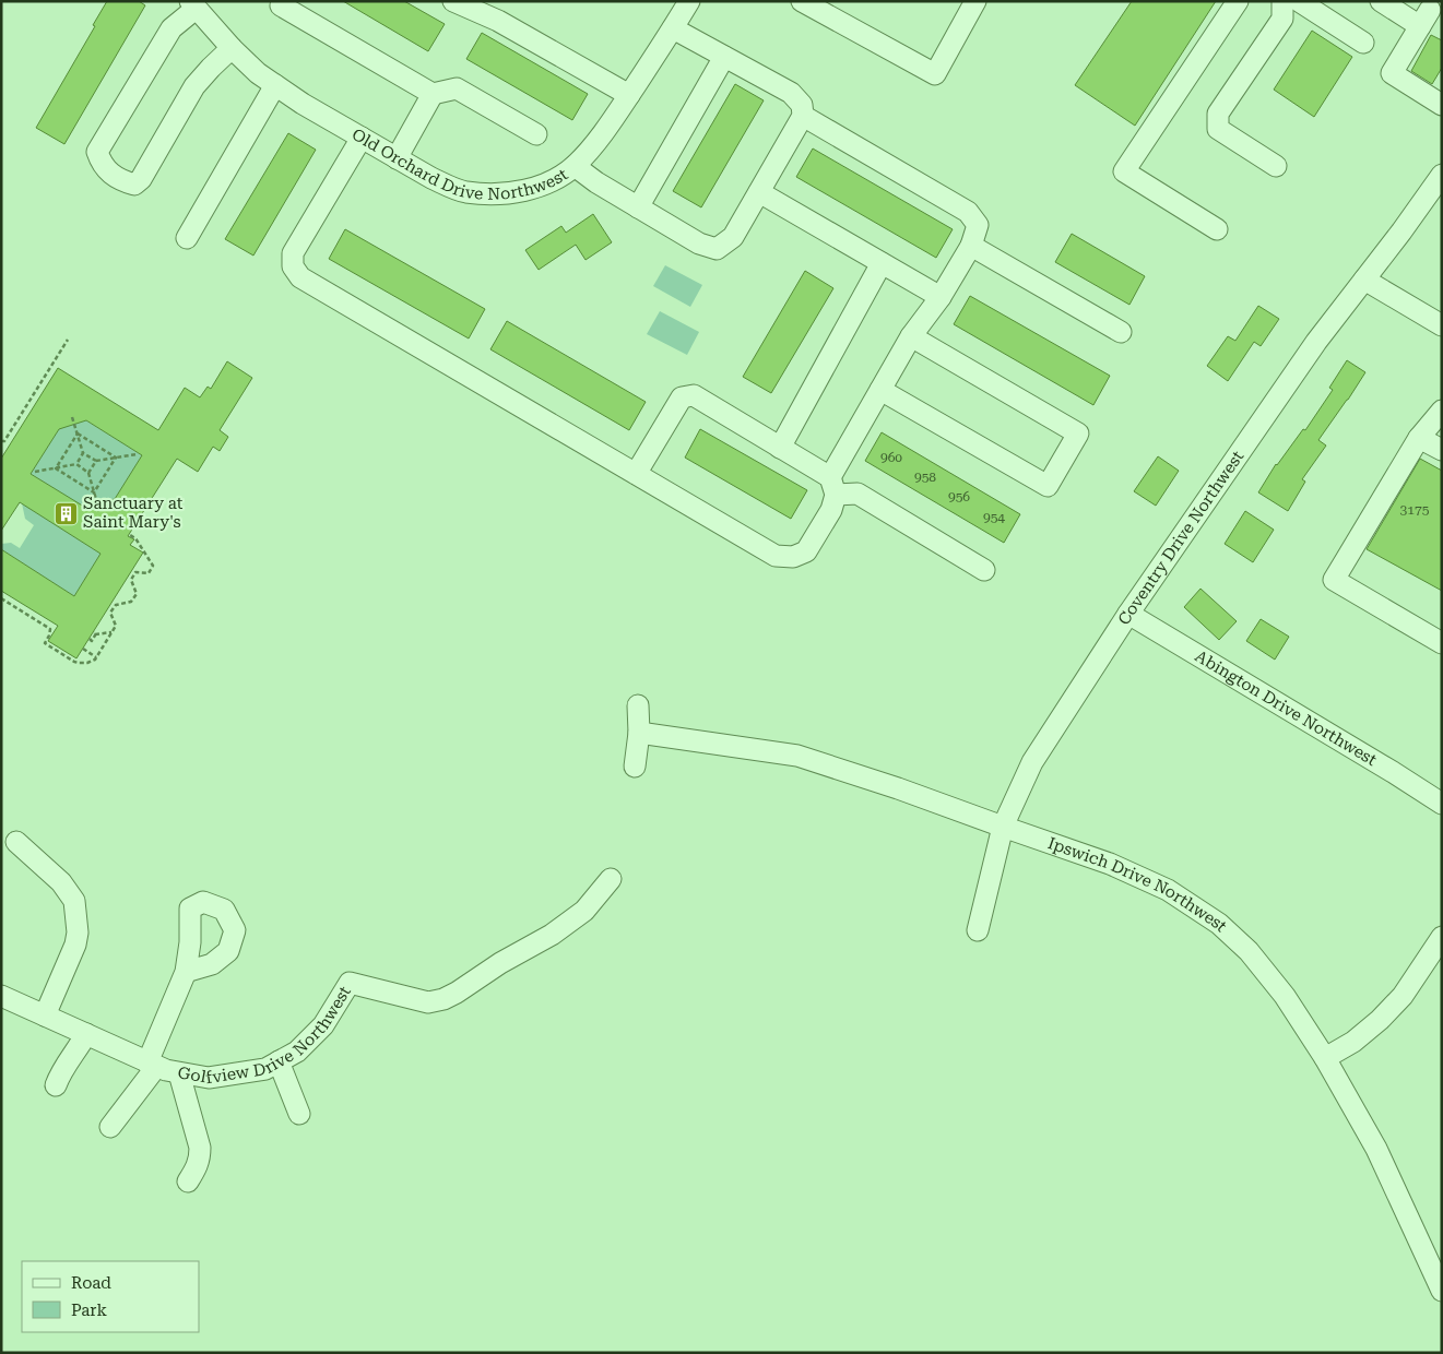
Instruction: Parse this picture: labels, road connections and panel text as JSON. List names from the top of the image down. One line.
{"streets":{"street":["Old Orchard Drive Northwest","Coventry Drive Northwest","Abington Drive Northwest","Ipswich Drive Northwest","Golfview Drive Northwest"]},"crossings":[["Coventry Drive Northwest","Abington Drive Northwest"],["Coventry Drive Northwest","Ipswich Drive Northwest"]],"places":{"building":["Sanctuary at Saint Mary's"]},"house_numbers":["960","958","956","3175","954"],"legend":["Road","Park"]}
